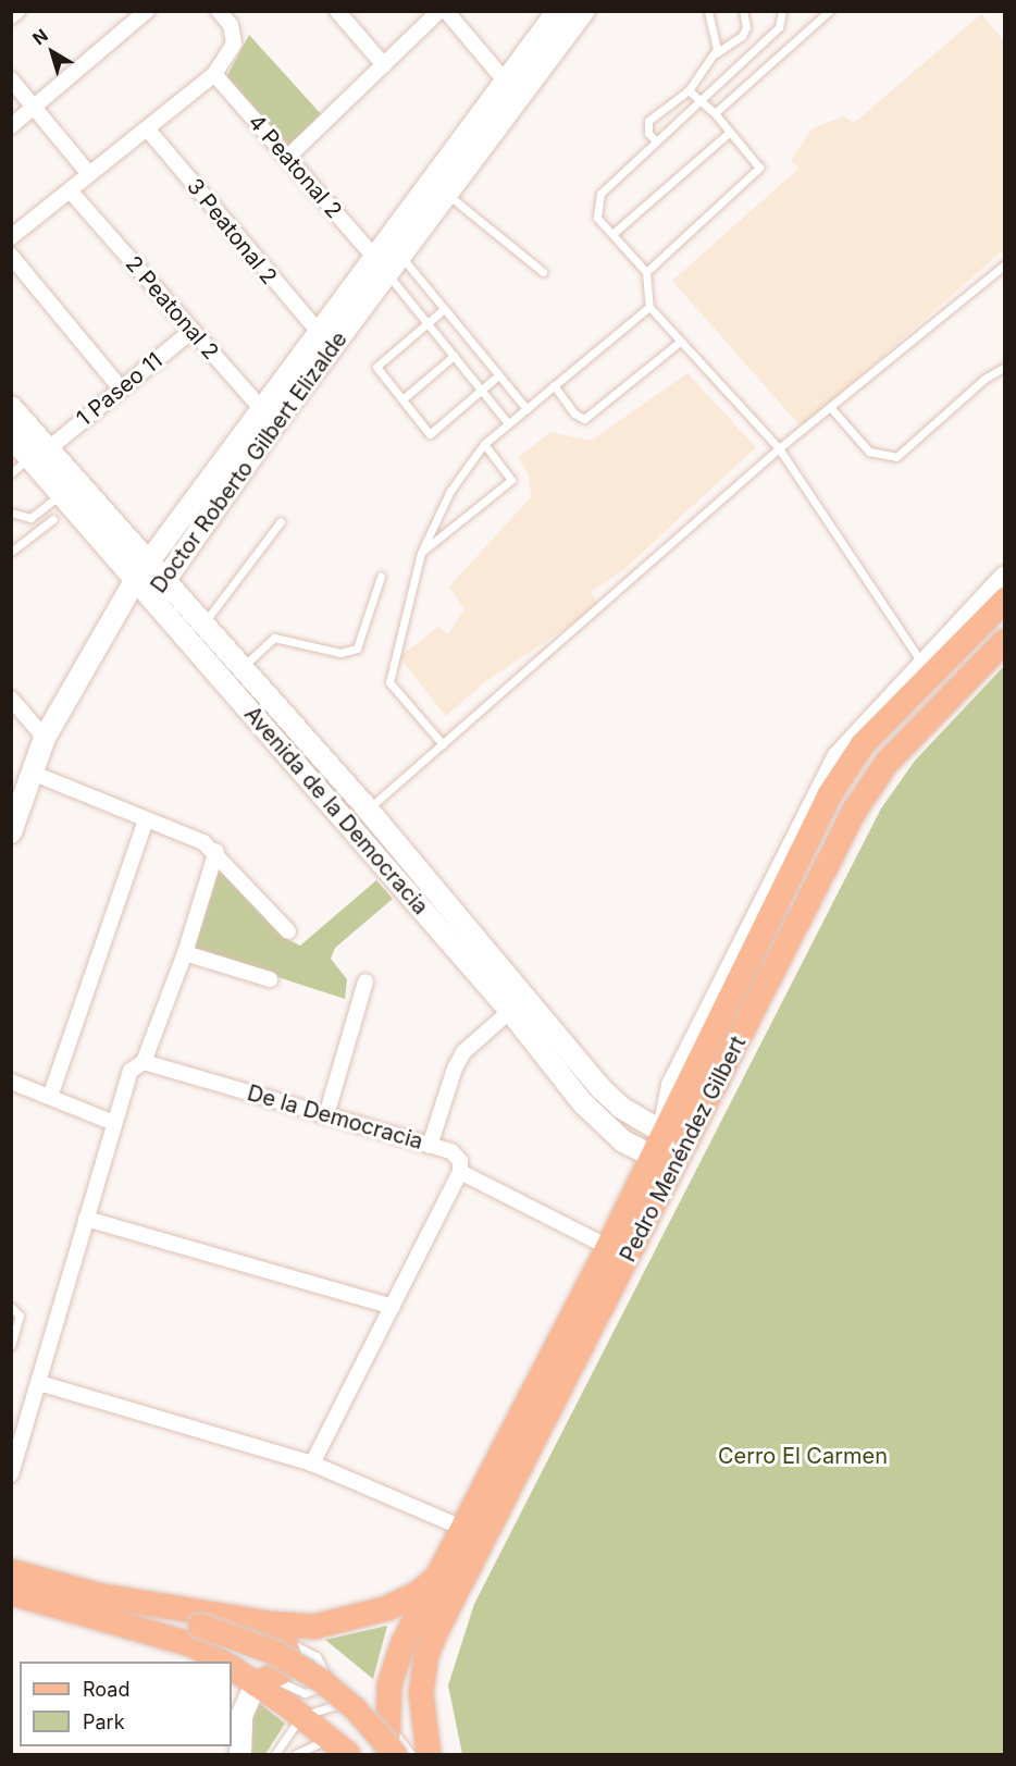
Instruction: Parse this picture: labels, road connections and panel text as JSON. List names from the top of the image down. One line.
{"streets":{"main road":["Pedro Menéndez Gilbert"],"street":["4 Peatonal 2","3 Peatonal 2","2 Peatonal 2","1 Paseo 11","Doctor Roberto Gilbert Elizalde","Avenida de la Democracia","De la Democracia"]},"crossings":[["4 Peatonal 2","Doctor Roberto Gilbert Elizalde"],["3 Peatonal 2","Doctor Roberto Gilbert Elizalde"],["2 Peatonal 2","1 Paseo 11"],["2 Peatonal 2","Doctor Roberto Gilbert Elizalde"],["1 Paseo 11","Avenida de la Democracia"],["Doctor Roberto Gilbert Elizalde","Avenida de la Democracia"],["Avenida de la Democracia","Pedro Menéndez Gilbert"]],"parks":["Cerro El Carmen"],"legend":["Road","Park"],"north":"top left"}
